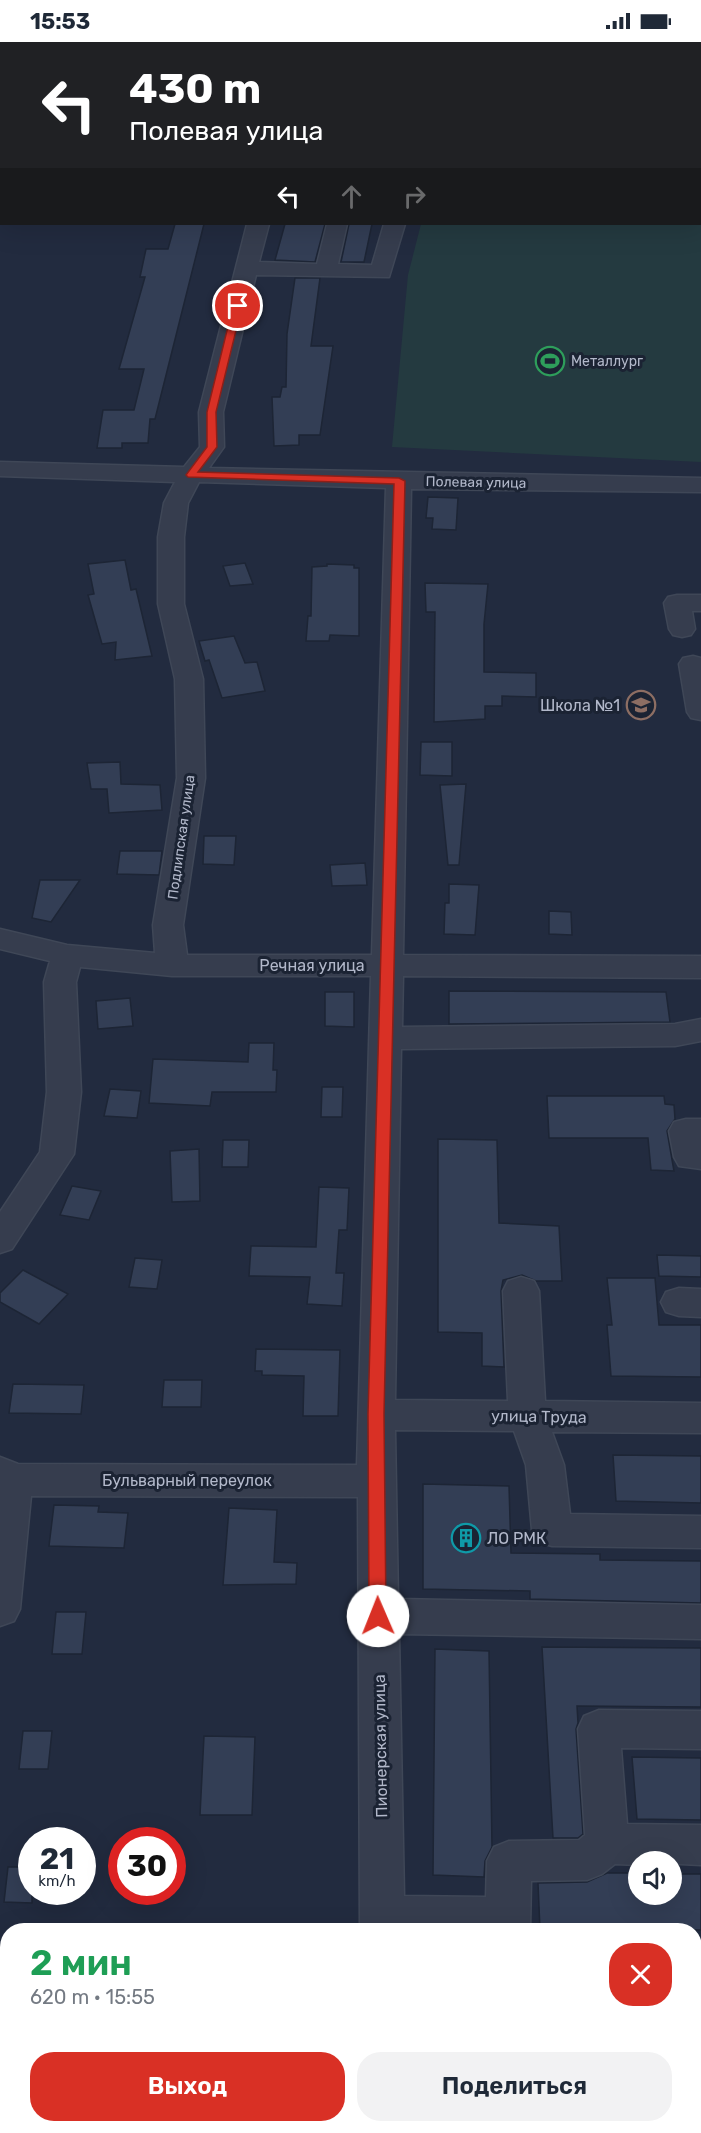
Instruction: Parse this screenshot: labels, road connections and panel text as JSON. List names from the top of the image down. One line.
{"streets":{"street":["Полевая улица","Подлипская улица","Речная улица","улица Труда","Бульварный переулок","Пионерская улица"]},"crossings":[["Полевая улица","Подлипская улица"],["Полевая улица","Пионерская улица"],["Подлипская улица","Речная улица"],["Речная улица","Пионерская улица"],["улица Труда","Пионерская улица"],["Бульварный переулок","Пионерская улица"]],"places":{"sports":["Металлург"],"school or university":["Школа №1"],"building":["ЛО РМК"]},"page":{"status":"15:53","turn":["430 m","Полевая улица"],"speed":"21 km/h","limit":"30","heading":["2 мин","620 m · 15:55"],"buttons":["Выход","Поделиться"]}}
